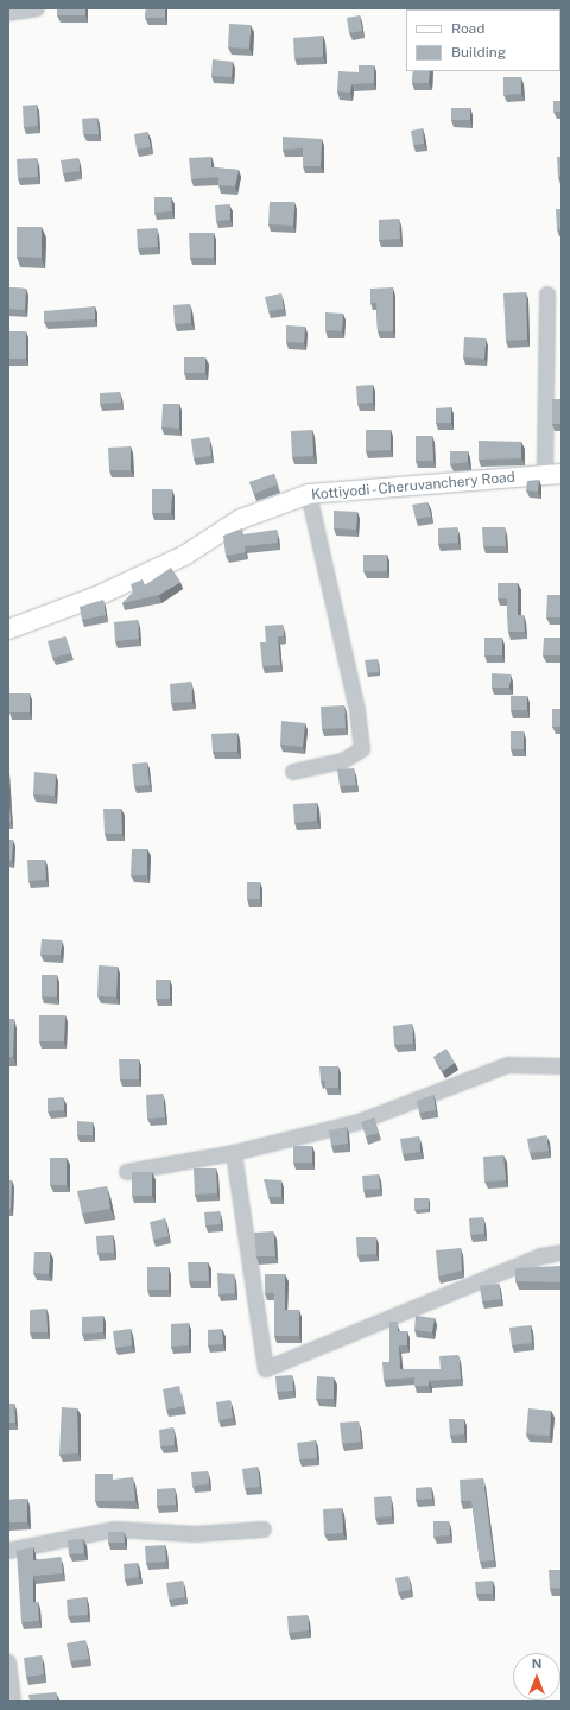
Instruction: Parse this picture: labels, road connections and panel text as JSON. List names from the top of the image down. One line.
{"streets":{"main road":["Kottiyodi - Cheruvanchery Road"]},"legend":["Road","Building"],"north":"top"}
